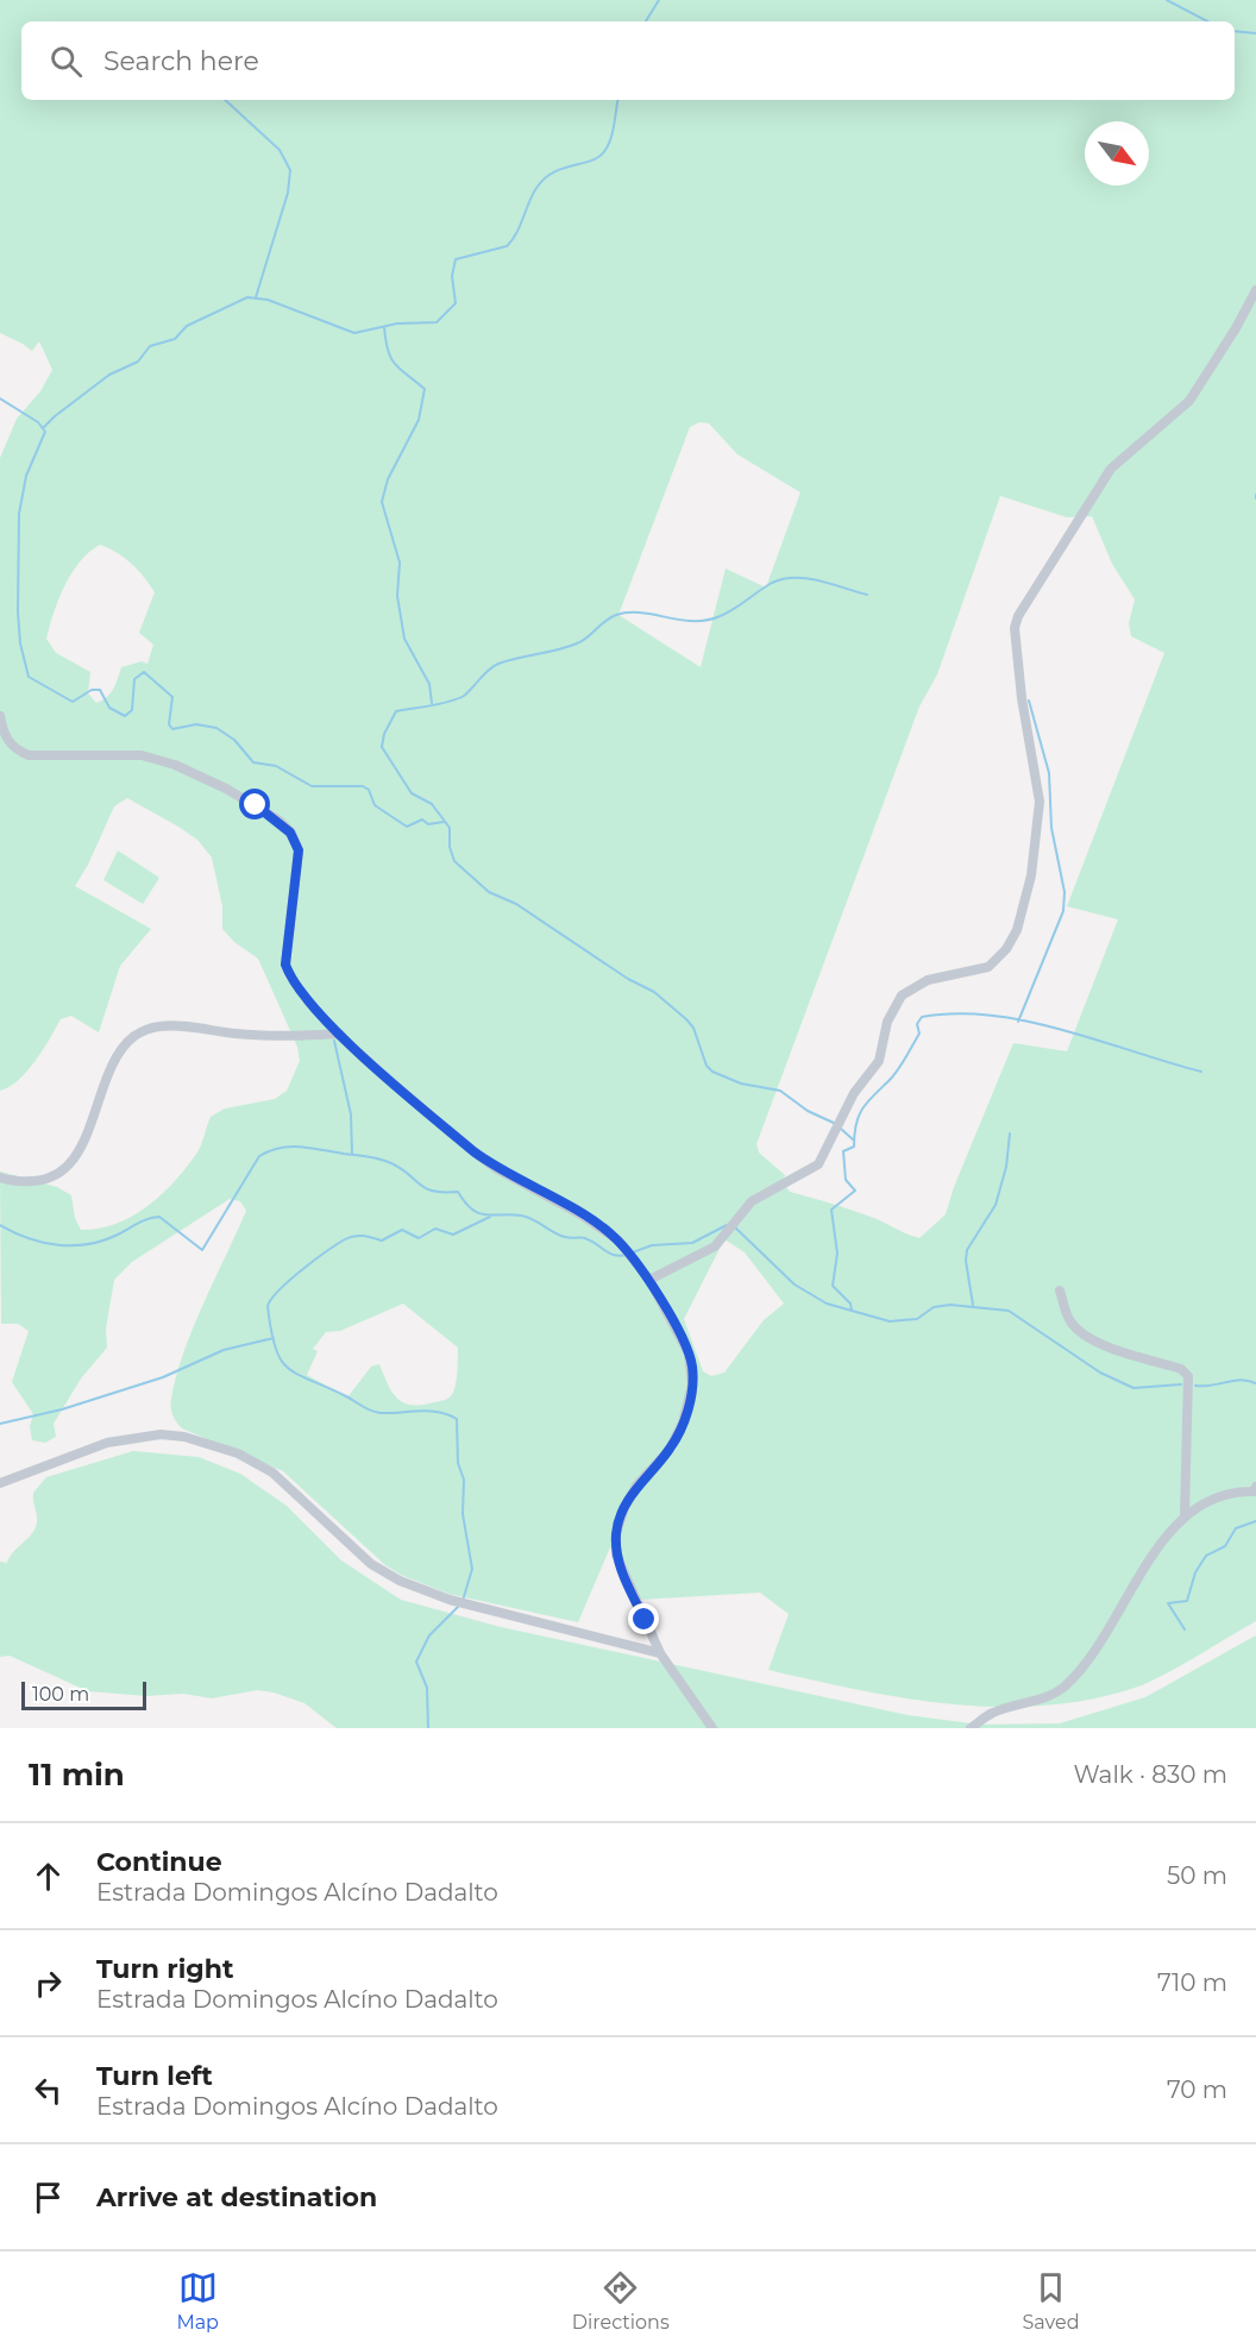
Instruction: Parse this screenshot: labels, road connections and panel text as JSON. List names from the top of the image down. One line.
{"scale_bar":"100 m","north":"bottom right","page":{"search":"Search here","scale":"100 m","heading":["11 min","Walk · 830 m"],"list":[["Continue","Estrada Domingos Alcíno Dadalto","50 m"],["Turn right","Estrada Domingos Alcíno Dadalto","710 m"],["Turn left","Estrada Domingos Alcíno Dadalto","70 m"],"Arrive at destination"],"nav":["Map","Directions","Saved"]}}
